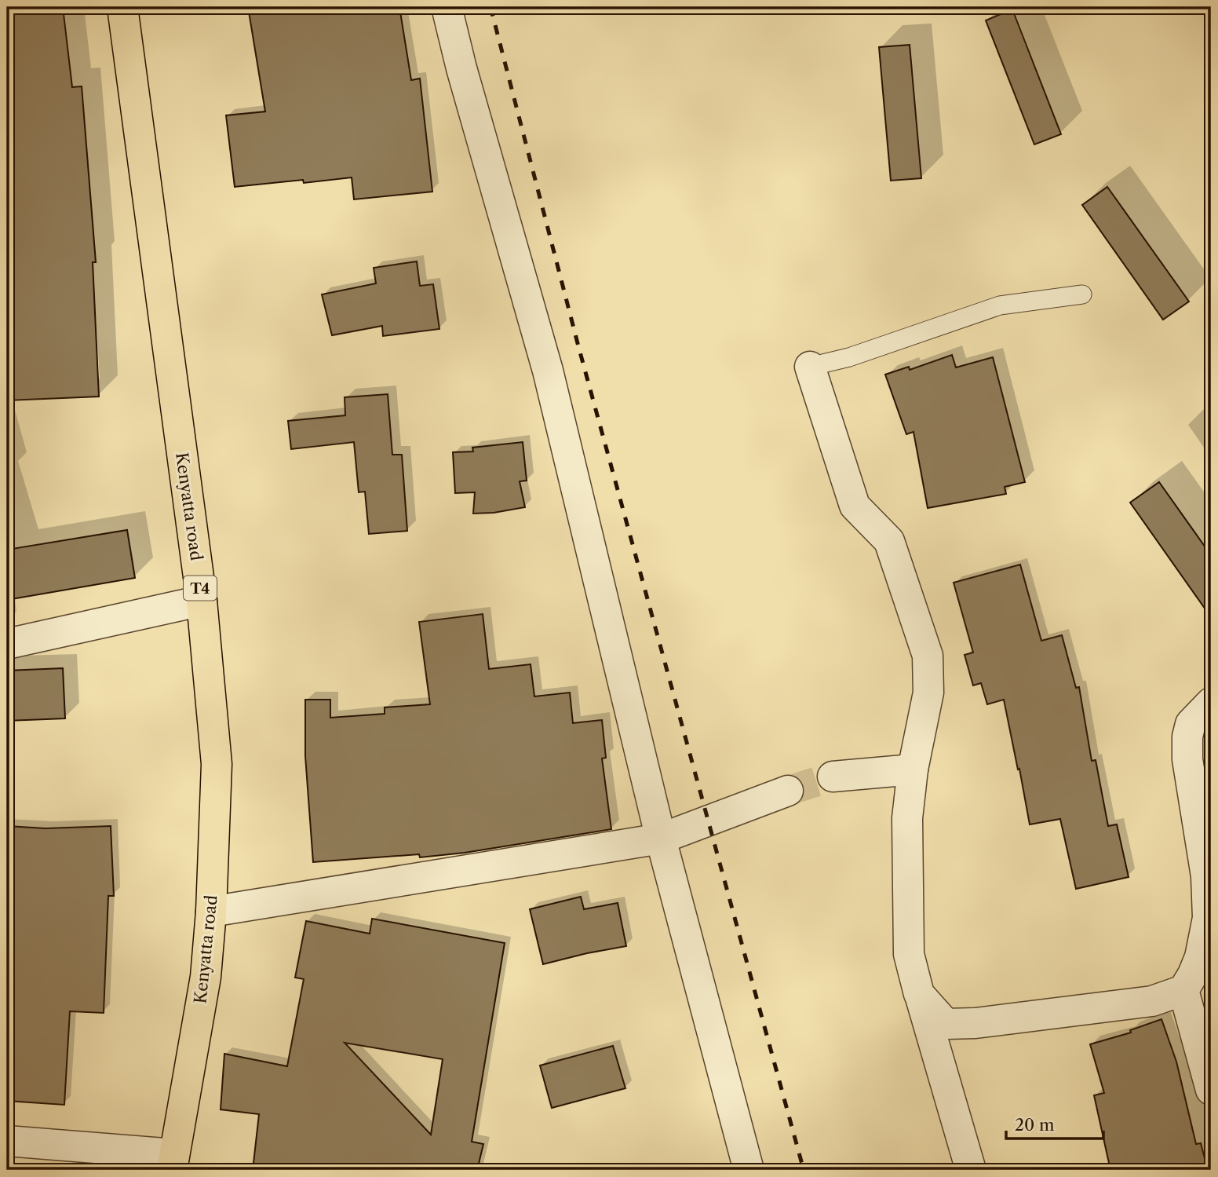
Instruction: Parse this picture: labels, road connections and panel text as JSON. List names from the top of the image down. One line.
{"streets":{"highway":["Kenyatta road","T4"]},"scale_bar":"20 m"}
